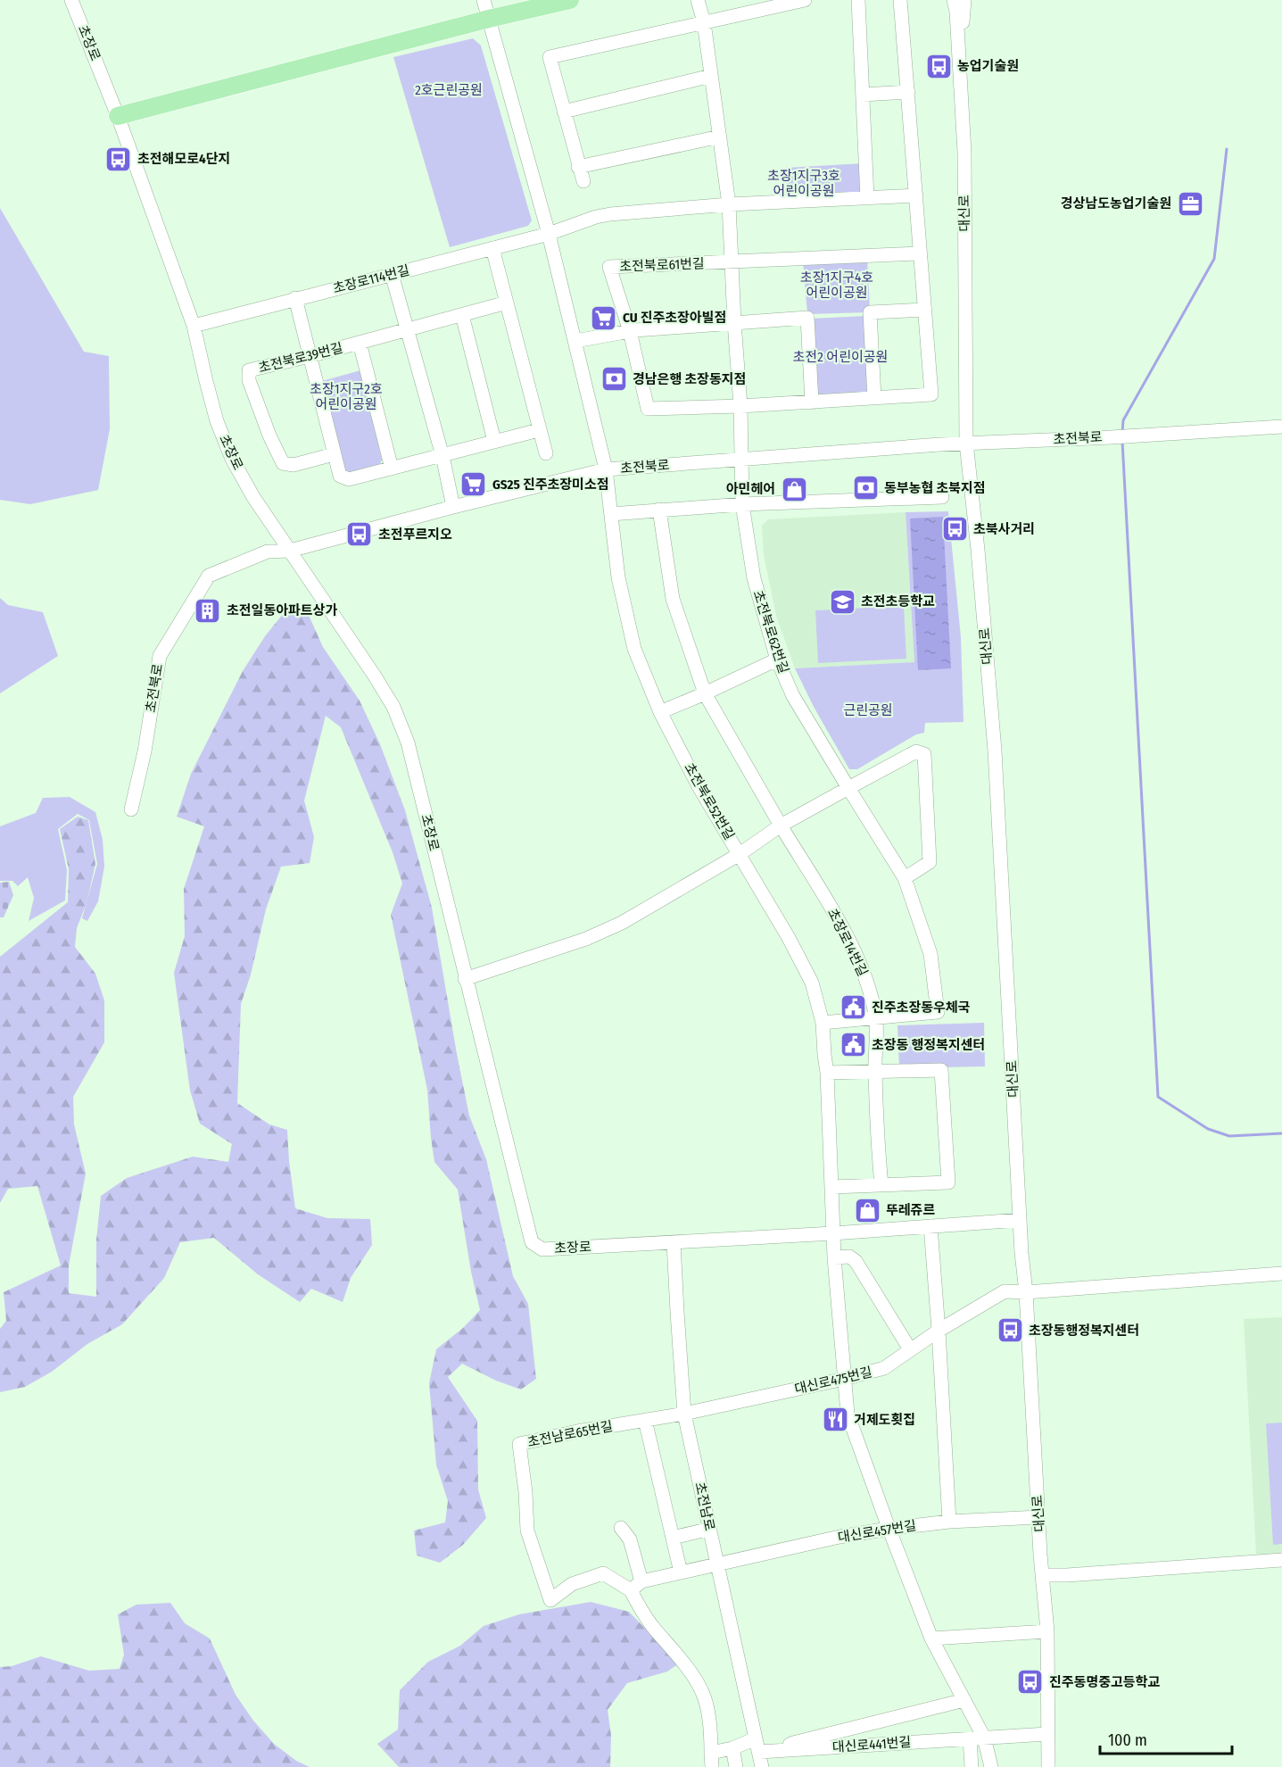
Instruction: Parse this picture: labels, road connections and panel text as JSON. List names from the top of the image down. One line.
{"streets":{"street":["초장로","대신로","초전북로61번길","초장로114번길","초전북로39번길","초전북로","초전북로62번길","초전북로52번길","초장로14번길","대신로475번길","초전남로65번길","초전남로","대신로457번길","대신로441번길"]},"crossings":[["초장로","대신로"],["초장로","초장로114번길"],["초장로","초전북로"],["초장로","초전남로"],["대신로","초전북로"],["대신로","대신로475번길"],["대신로","대신로457번길"],["대신로","대신로441번길"],["초장로114번길","초전북로52번길"],["초전북로","초전북로62번길"],["초전북로","초전북로52번길"],["초전북로62번길","초전북로52번길"],["초전북로62번길","초장로14번길"],["초전북로52번길","초장로14번길"],["대신로475번길","초전남로65번길"],["대신로475번길","초전남로"],["초전남로65번길","초전남로"],["초전남로65번길","대신로457번길"],["초전남로","대신로457번길"],["초전남로","대신로441번길"]],"parks":["2호근린공원","초장1지구3호 어린이공원","초장1지구4호 어린이공원","초전2 어린이공원","초장1지구2호 어린이공원","근린공원"],"places":{"bus stop":["농업기술원","초전해모로4단지","초북사거리","초전푸르지오","초장동행정복지센터","진주동명중고등학교"],"office":["경상남도농업기술원"],"supermarket":["CU 진주초장아빌점","GS25 진주초장미소점"],"bank":["경남은행 초장동지점","동부농협 초북지점"],"shop":["아민헤어","뚜레쥬르"],"school or university":["초전초등학교"],"building":["초전일동아파트상가"],"public building":["진주초장동우체국","초장동 행정복지센터"],"restaurant":["거제도횟집"]},"scale_bar":"100 m"}
